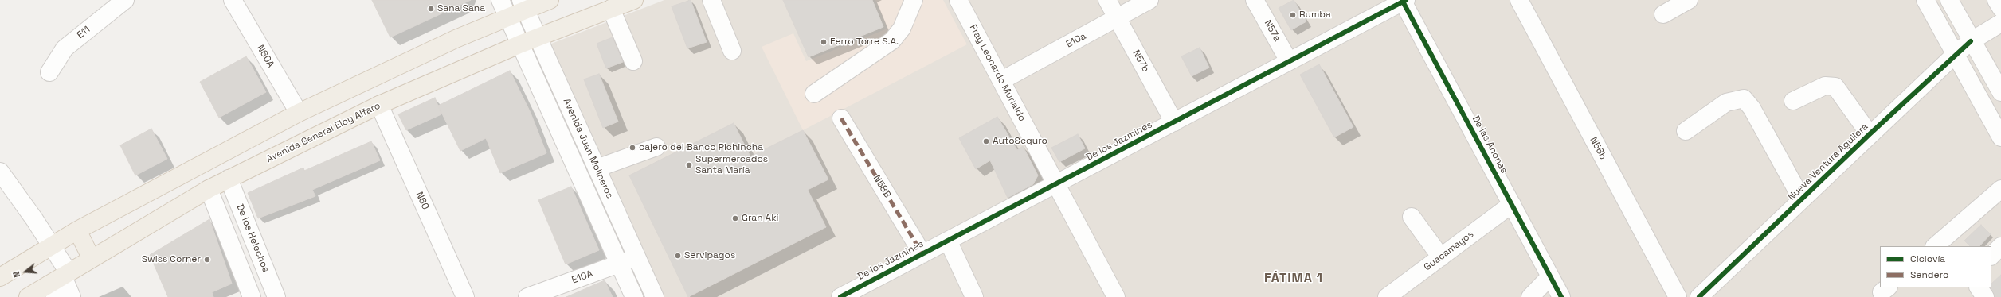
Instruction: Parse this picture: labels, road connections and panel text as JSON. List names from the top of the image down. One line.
{"streets":{"main road":["Avenida General Eloy Alfaro"],"street":["N57a","E11","E10a","N60A","N57b","Fray Leonardo Murialdo","De los Jazmines","De las Anonas","Avenida Juan Molineros","N56b","Nueva Ventura Aguilera","N58B","N60","De los Helechos","Guacamayos","E10A"]},"crossings":[["N57a","De los Jazmines"],["E10a","N57b"],["E10a","Fray Leonardo Murialdo"],["N57b","De los Jazmines"],["Fray Leonardo Murialdo","De los Jazmines"],["Avenida General Eloy Alfaro","Avenida Juan Molineros"],["Avenida General Eloy Alfaro","N60"],["Avenida General Eloy Alfaro","De los Helechos"],["De los Jazmines","De las Anonas"],["De los Jazmines","N58B"],["De las Anonas","Guacamayos"],["Avenida Juan Molineros","E10A"]],"districts":["FÁTIMA 1"],"places":["Sana Sana","Rumba","Ferro Torre S.A.","AutoSeguro","cajero del Banco Pichincha","Supermercados Santa María","Gran Aki","Servipagos","Swiss Corner"],"legend":["Ciclovía","Sendero"],"north":"left"}
